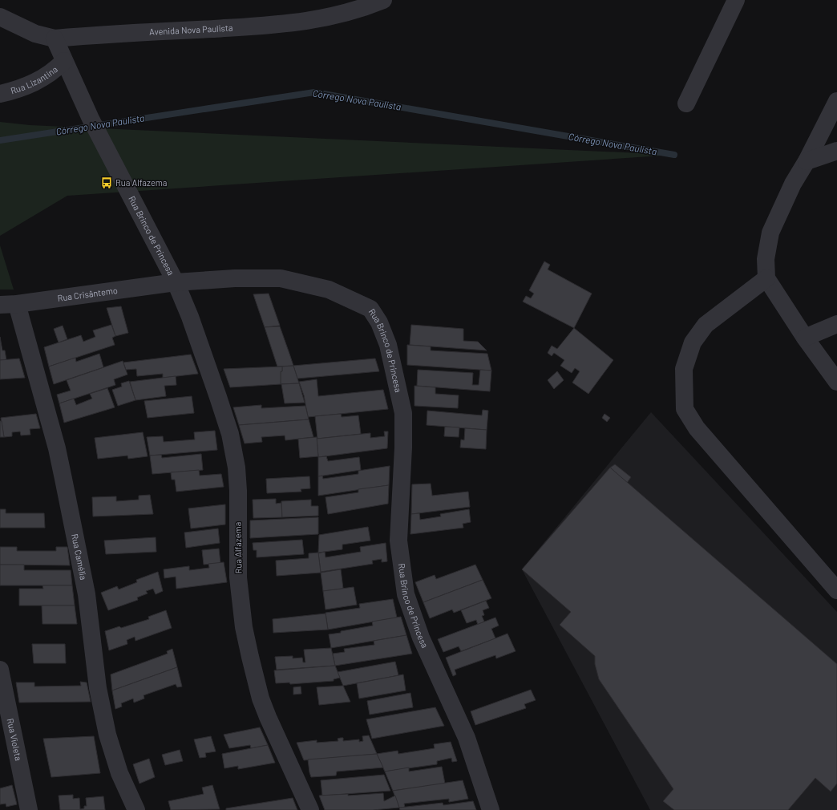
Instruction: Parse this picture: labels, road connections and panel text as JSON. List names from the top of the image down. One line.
{"streets":{"street":["Avenida Nova Paulista","Rua Lizantina","Rua Brinco de Princesa","Rua Crisântemo","Rua Alfazema","Rua Camélia","Rua Violeta"]},"crossings":[["Avenida Nova Paulista","Rua Brinco de Princesa"],["Rua Lizantina","Rua Brinco de Princesa"],["Rua Brinco de Princesa","Rua Crisântemo"],["Rua Brinco de Princesa","Rua Alfazema"],["Rua Crisântemo","Rua Alfazema"],["Rua Crisântemo","Rua Camélia"]],"water":["Córrego Nova Paulista"],"places":{"bus stop":["Rua Alfazema"]}}
